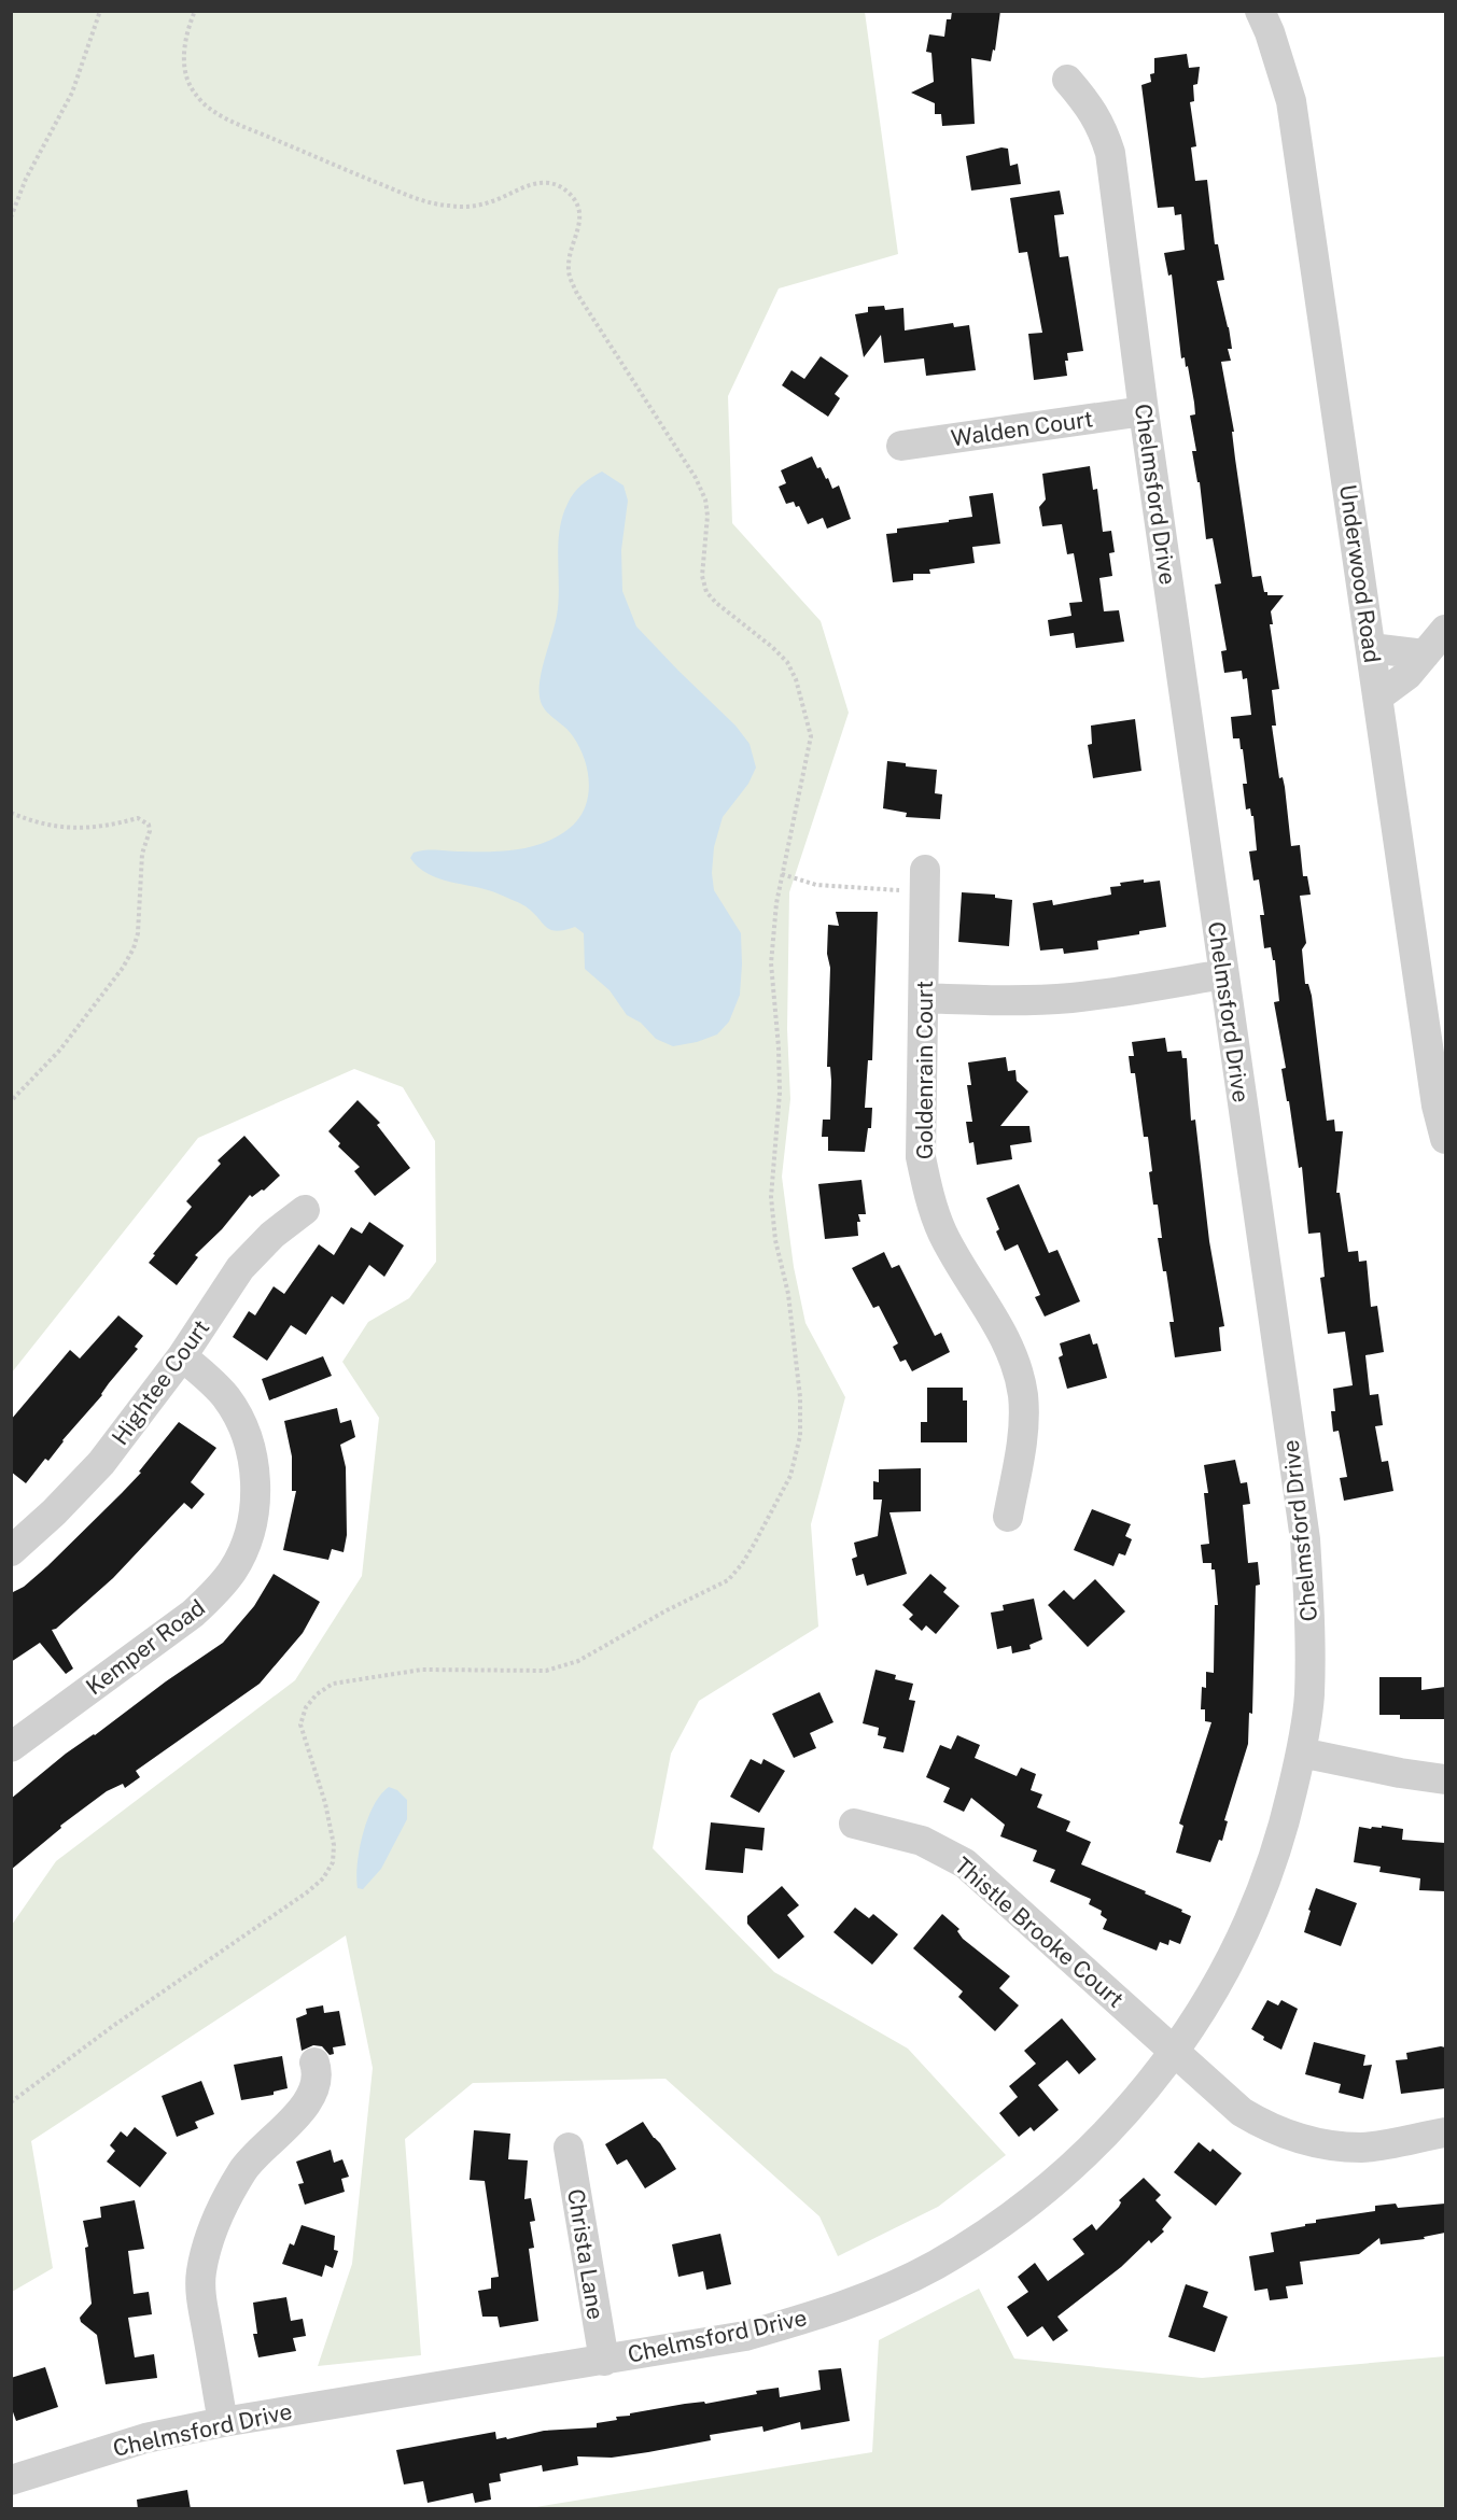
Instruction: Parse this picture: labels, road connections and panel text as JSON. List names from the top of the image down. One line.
{"streets":{"street":["Walden Court","Chelmsford Drive","Underwood Road","Goldenrain Court","Hightee Court","Kemper Road","Thistle Brooke Court","Christa Lane"]},"crossings":[["Walden Court","Chelmsford Drive"],["Chelmsford Drive","Thistle Brooke Court"],["Chelmsford Drive","Christa Lane"],["Hightee Court","Kemper Road"]]}
